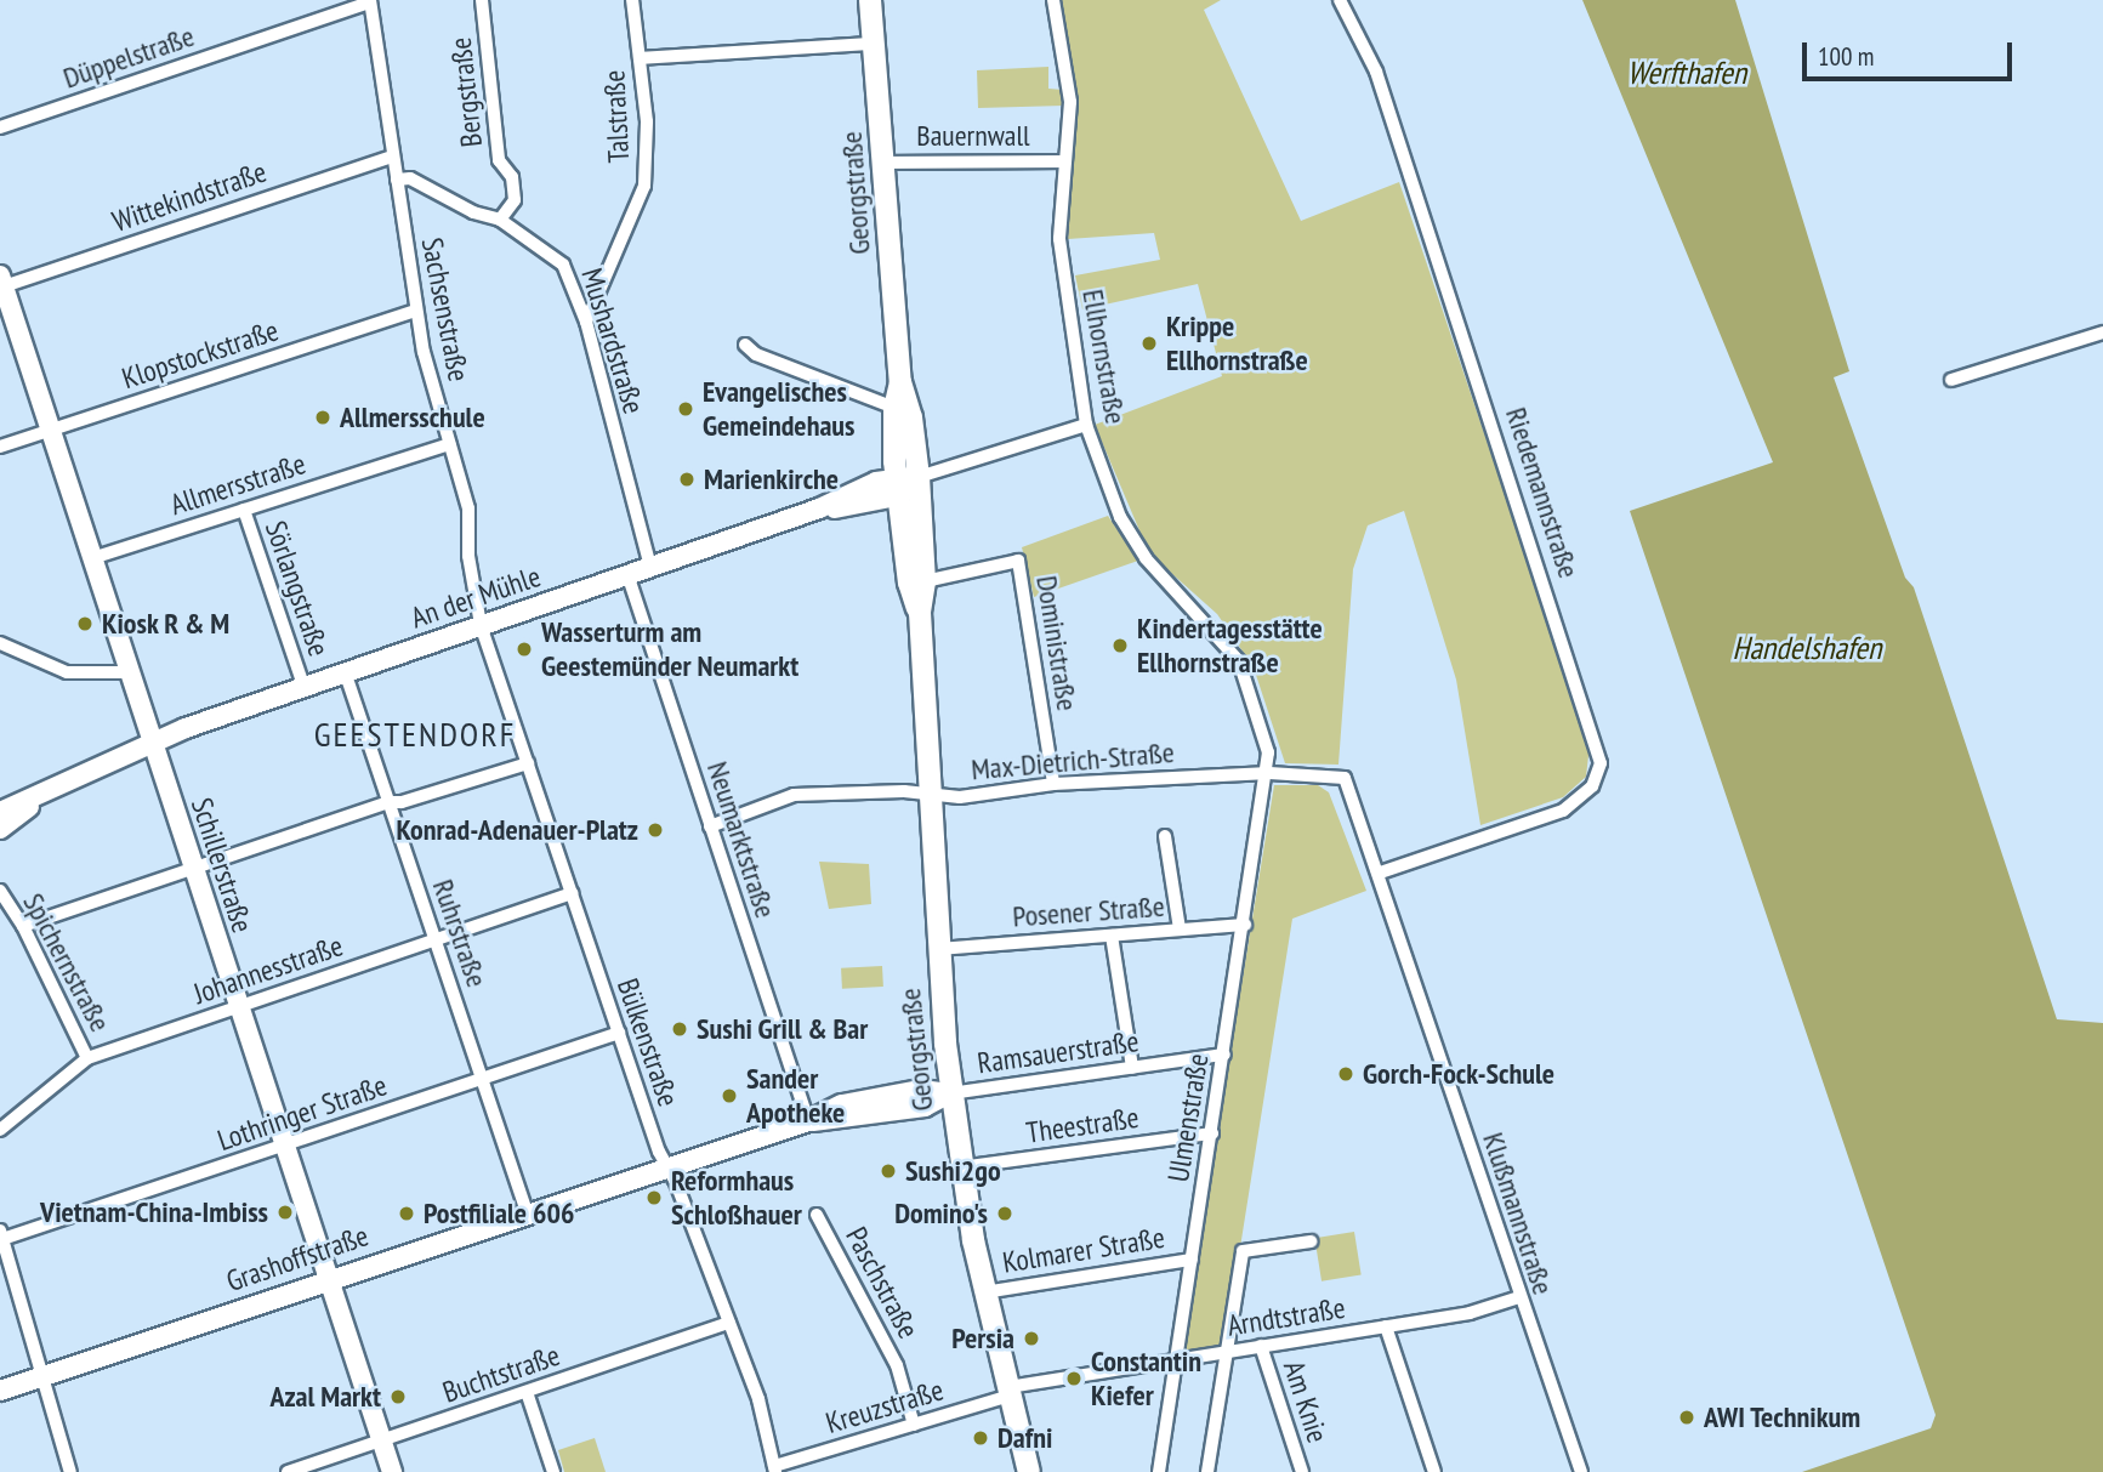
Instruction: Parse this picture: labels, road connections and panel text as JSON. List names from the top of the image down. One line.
{"streets":{"main road":["Georgstraße"],"street":["Düppelstraße","Bergstraße","Talstraße","Bauernwall","Wittekindstraße","Sachsenstraße","Mushardstraße","Klopstockstraße","Ellhornstraße","Allmersstraße","Riedemannstraße","Sörlangstraße","An der Mühle","Doministraße","Max-Dietrich-Straße","Neumarktstraße","Schillerstraße","Posener Straße","Ruhrstraße","Spichernstraße","Johannesstraße","Bülkenstraße","Ramsauerstraße","Lothringer Straße","Ulmenstraße","Theestraße","Klußmannstraße","Kolmarer Straße","Grashoffstraße","Paschstraße","Arndtstraße","Buchtstraße","Am Knie","Kreuzstraße"]},"crossings":[["Düppelstraße","Sachsenstraße"],["Bergstraße","Mushardstraße"],["Talstraße","Mushardstraße"],["Bauernwall","Georgstraße"],["Bauernwall","Ellhornstraße"],["Georgstraße","An der Mühle"],["Georgstraße","Doministraße"],["Georgstraße","Max-Dietrich-Straße"],["Georgstraße","Posener Straße"],["Georgstraße","Ramsauerstraße"],["Georgstraße","Theestraße"],["Georgstraße","Kolmarer Straße"],["Georgstraße","Grashoffstraße"],["Georgstraße","Arndtstraße"],["Georgstraße","Kreuzstraße"],["Wittekindstraße","Sachsenstraße"],["Wittekindstraße","Schillerstraße"],["Sachsenstraße","Mushardstraße"],["Sachsenstraße","Klopstockstraße"],["Sachsenstraße","Allmersstraße"],["Sachsenstraße","An der Mühle"],["Sachsenstraße","Bülkenstraße"],["Mushardstraße","An der Mühle"],["Klopstockstraße","Schillerstraße"],["Ellhornstraße","Max-Dietrich-Straße"],["Ellhornstraße","Ulmenstraße"],["Allmersstraße","Sörlangstraße"],["Allmersstraße","Schillerstraße"],["Riedemannstraße","Max-Dietrich-Straße"],["Riedemannstraße","Klußmannstraße"],["Sörlangstraße","An der Mühle"],["An der Mühle","Neumarktstraße"],["An der Mühle","Schillerstraße"],["An der Mühle","Ruhrstraße"],["An der Mühle","Bülkenstraße"],["Doministraße","Max-Dietrich-Straße"],["Max-Dietrich-Straße","Neumarktstraße"],["Max-Dietrich-Straße","Ulmenstraße"],["Max-Dietrich-Straße","Klußmannstraße"],["Neumarktstraße","Grashoffstraße"],["Schillerstraße","Johannesstraße"],["Schillerstraße","Lothringer Straße"],["Schillerstraße","Grashoffstraße"],["Schillerstraße","Buchtstraße"],["Posener Straße","Ulmenstraße"],["Ruhrstraße","Johannesstraße"],["Ruhrstraße","Lothringer Straße"],["Ruhrstraße","Grashoffstraße"],["Spichernstraße","Johannesstraße"],["Johannesstraße","Bülkenstraße"],["Bülkenstraße","Lothringer Straße"],["Bülkenstraße","Grashoffstraße"],["Bülkenstraße","Buchtstraße"],["Bülkenstraße","Kreuzstraße"],["Ramsauerstraße","Ulmenstraße"],["Ramsauerstraße","Grashoffstraße"],["Ulmenstraße","Theestraße"],["Ulmenstraße","Kolmarer Straße"],["Ulmenstraße","Arndtstraße"],["Klußmannstraße","Arndtstraße"],["Paschstraße","Kreuzstraße"],["Arndtstraße","Am Knie"],["Arndtstraße","Kreuzstraße"]],"districts":["GEESTENDORF"],"water":["Werfthafen","Handelshafen"],"places":["Krippe Ellhornstraße","Evangelisches Gemeindehaus","Allmersschule","Marienkirche","Kiosk R & M","Kindertagesstätte Ellhornstraße","Wasserturm am Geestemünder Neumarkt","Konrad-Adenauer-Platz","Sushi Grill & Bar","Gorch-Fock-Schule","Sander Apotheke","Sushi2go","Reformhaus Schloßhauer","Vietnam-China-Imbiss","Postfiliale 606","Domino's","Persia","Constantin Kiefer","Azal Markt","AWI Technikum","Dafni"],"scale_bar":"100 m"}
